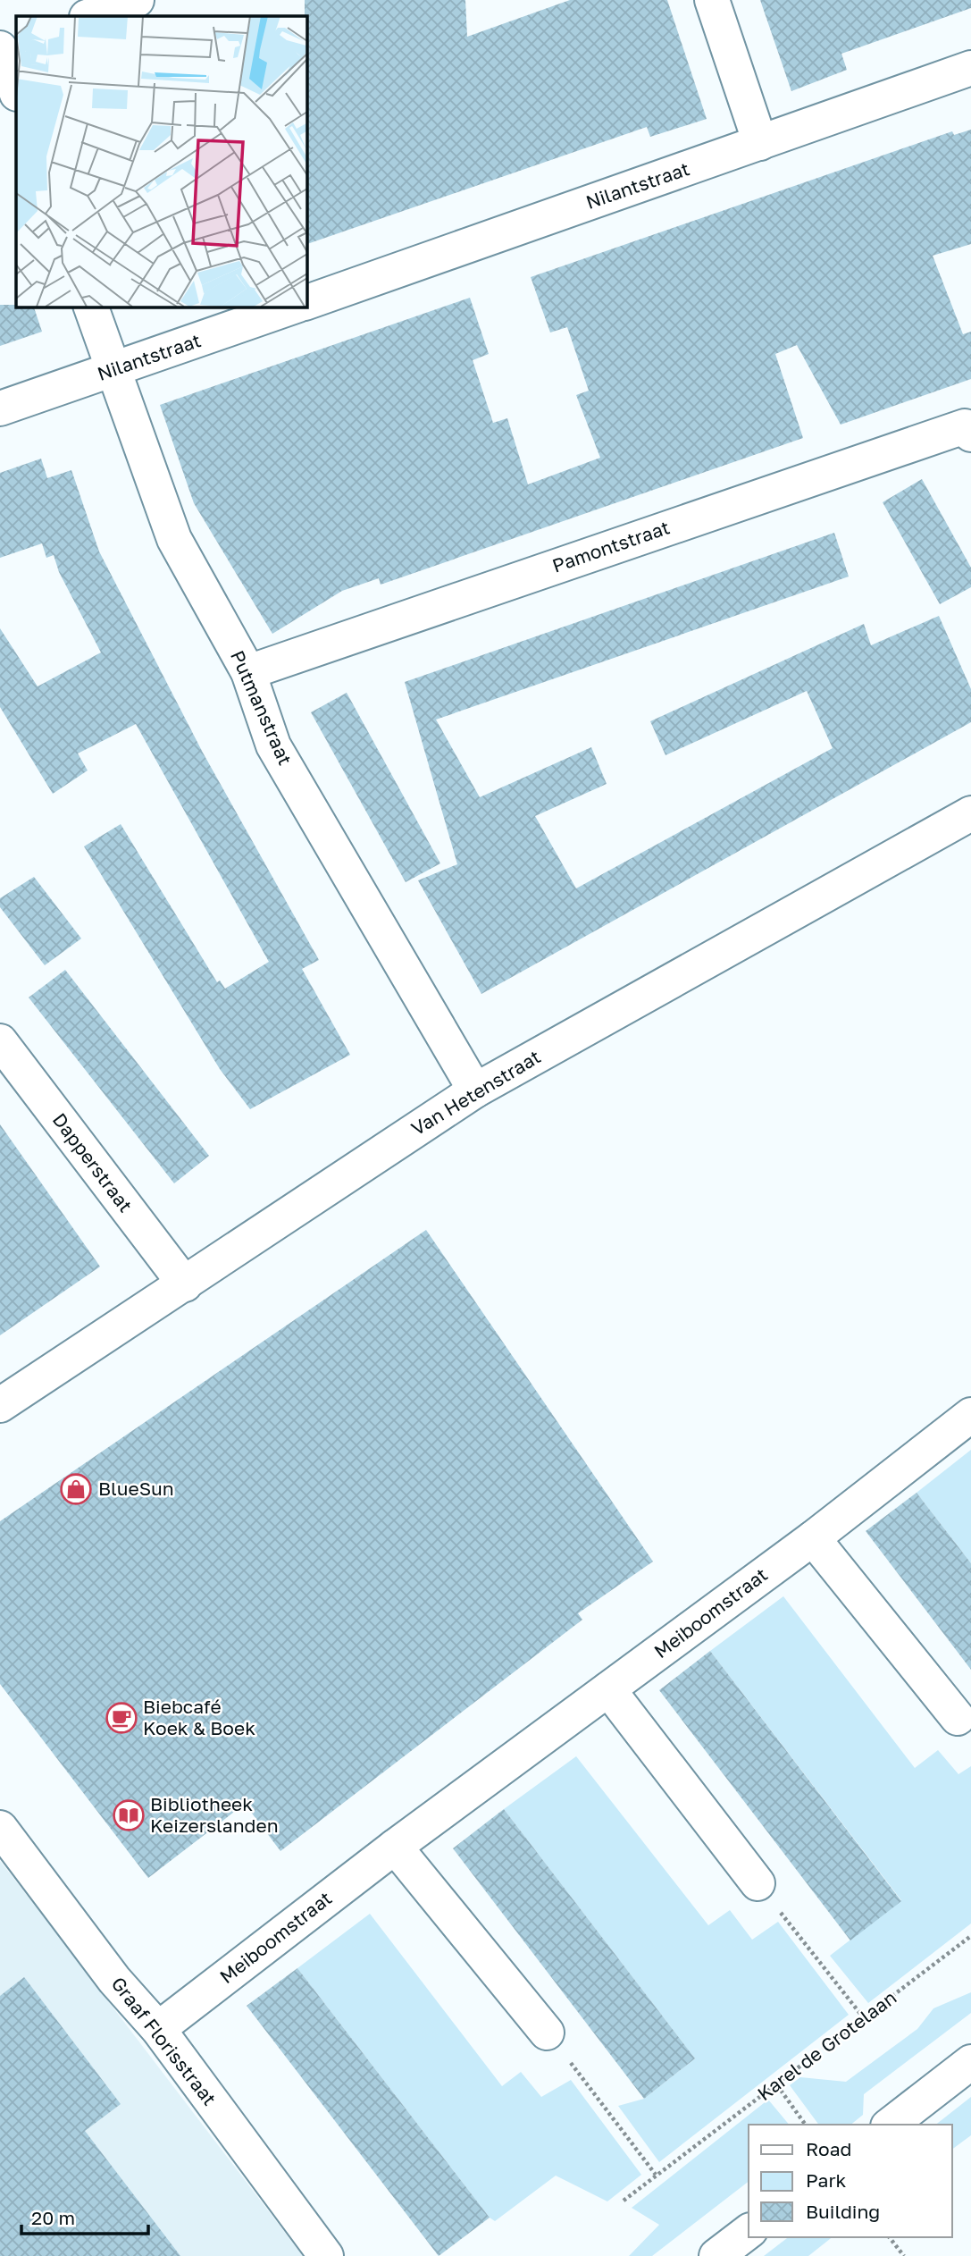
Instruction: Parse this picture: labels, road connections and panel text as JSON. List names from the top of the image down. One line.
{"streets":{"street":["Nilantstraat","Pamontstraat","Putmanstraat","Van Hetenstraat","Dapperstraat","Meiboomstraat","Graaf Florisstraat"],"path":["Karel de Grotelaan"]},"crossings":[["Nilantstraat","Putmanstraat"],["Pamontstraat","Putmanstraat"],["Putmanstraat","Van Hetenstraat"],["Van Hetenstraat","Dapperstraat"],["Meiboomstraat","Graaf Florisstraat"]],"places":{"shop":["BlueSun"],"cafe":["Biebcafé Koek & Boek"],"library":["Bibliotheek Keizerslanden"]},"legend":["Road","Park","Building"],"scale_bar":"20 m"}
